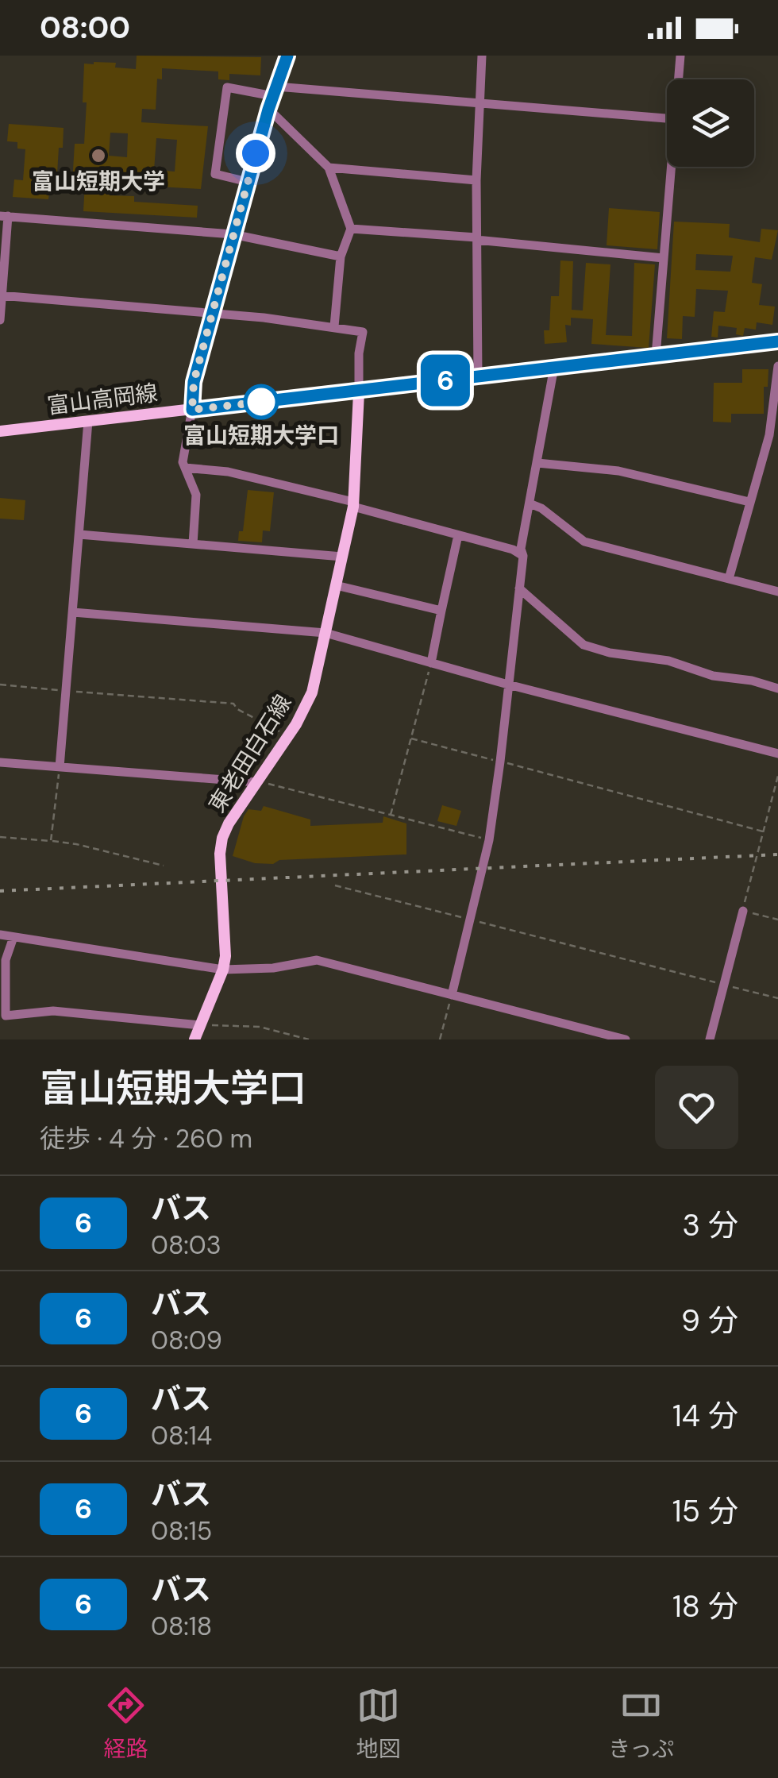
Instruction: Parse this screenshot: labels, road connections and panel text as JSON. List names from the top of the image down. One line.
{"streets":{"main road":["富山高岡線","東老田白石線"]},"crossings":[["富山高岡線","東老田白石線"]],"places":["富山短期大学","富山短期大学口"],"lines":["bus line 6"],"page":{"status":"08:00","on_map":"6","heading":["富山短期大学口","徒歩 · 4 分 · 260 m"],"list":[{"mark":"6","name":"バス","note":"08:03","value":"3 分"},{"mark":"6","name":"バス","note":"08:09","value":"9 分"},{"mark":"6","name":"バス","note":"08:14","value":"14 分"},{"mark":"6","name":"バス","note":"08:15","value":"15 分"},{"mark":"6","name":"バス","note":"08:18","value":"18 分"}],"tabs":["経路","地図","きっぷ"]}}
